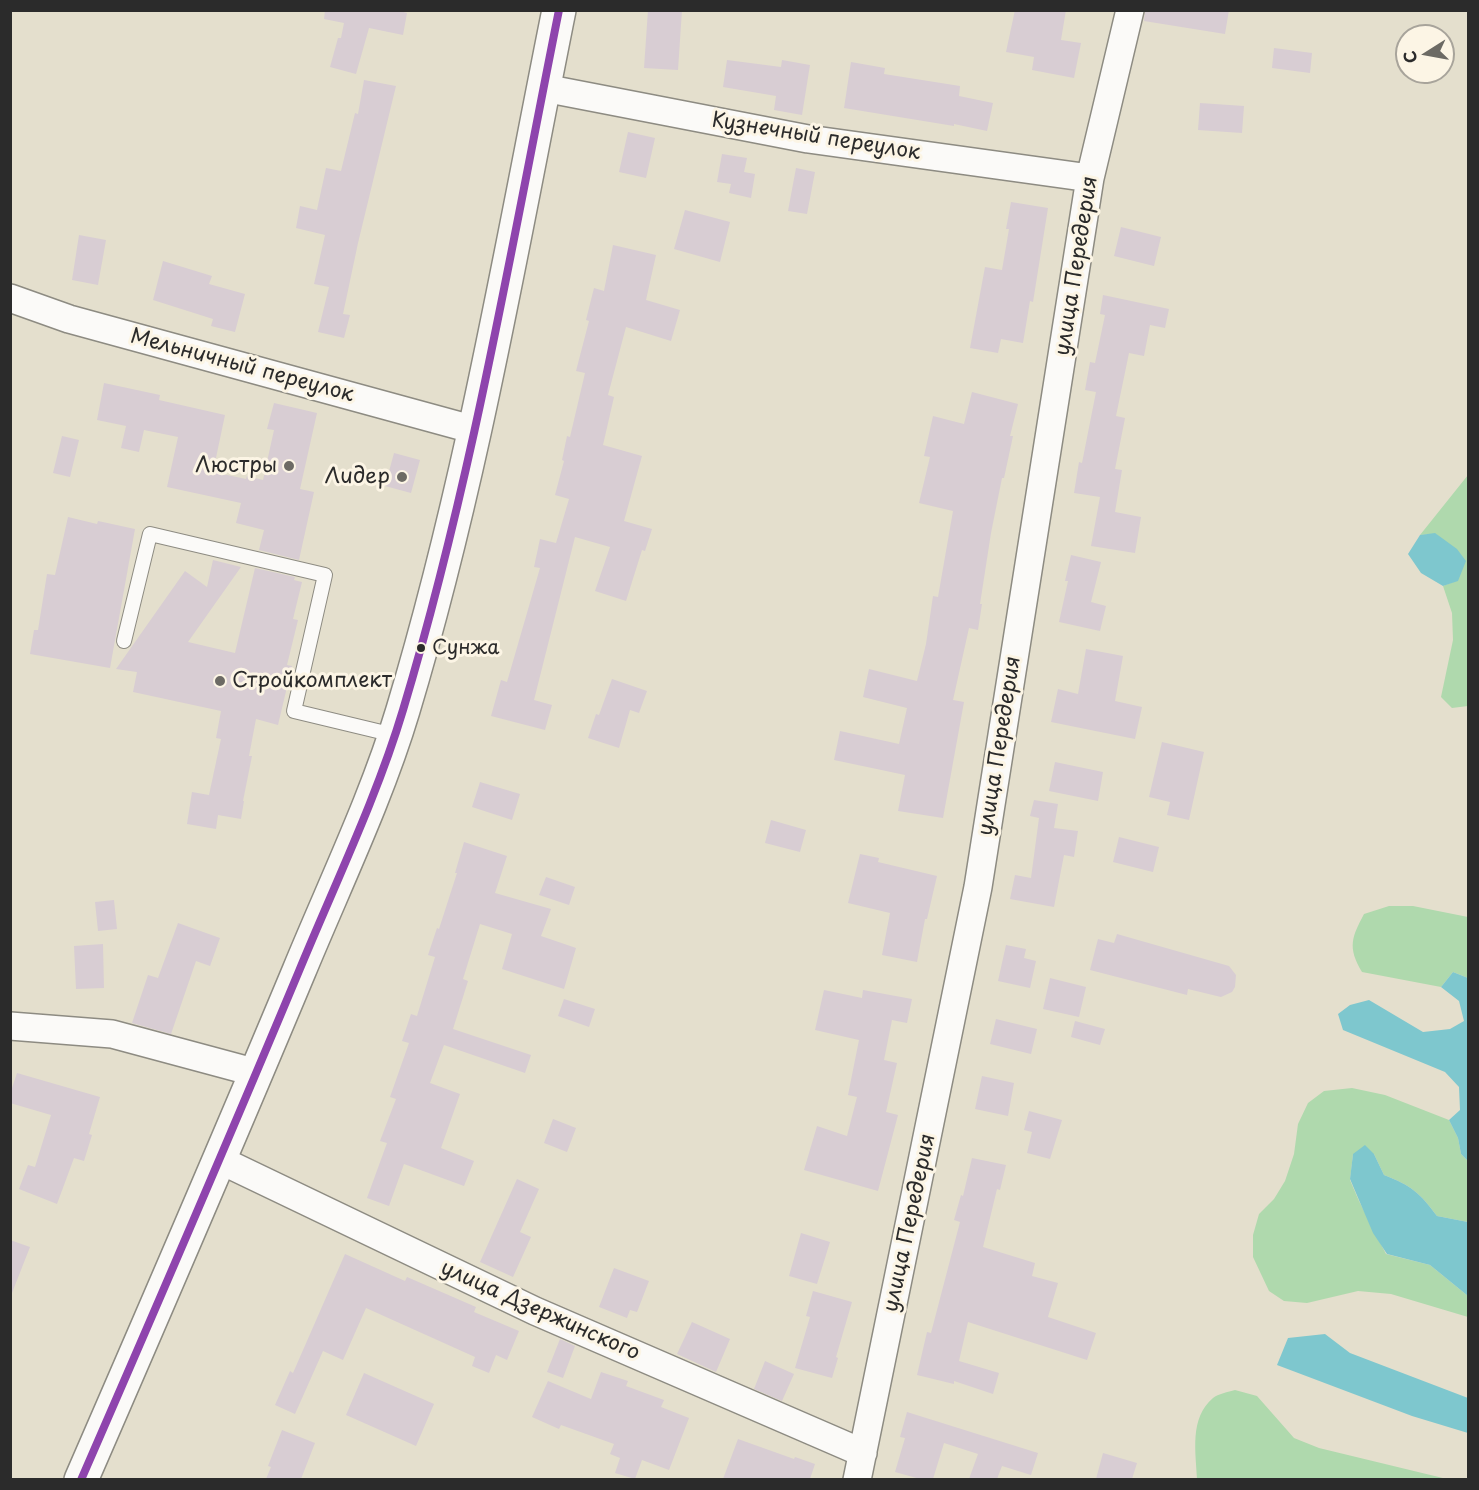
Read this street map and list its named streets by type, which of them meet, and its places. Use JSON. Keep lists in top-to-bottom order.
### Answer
{
  "streets": {
    "street": [
      "Кузнечный переулок",
      "улица Передерия",
      "Мельничный переулок",
      "улица Дзержинского"
    ]
  },
  "crossings": [
    ["Кузнечный переулок", "улица Передерия"],
    ["улица Передерия", "улица Дзержинского"]
  ],
  "places": [
    "Люстры",
    "Лидер",
    "Сунжа",
    "Стройкомплект"
  ],
  "north": "left"
}
